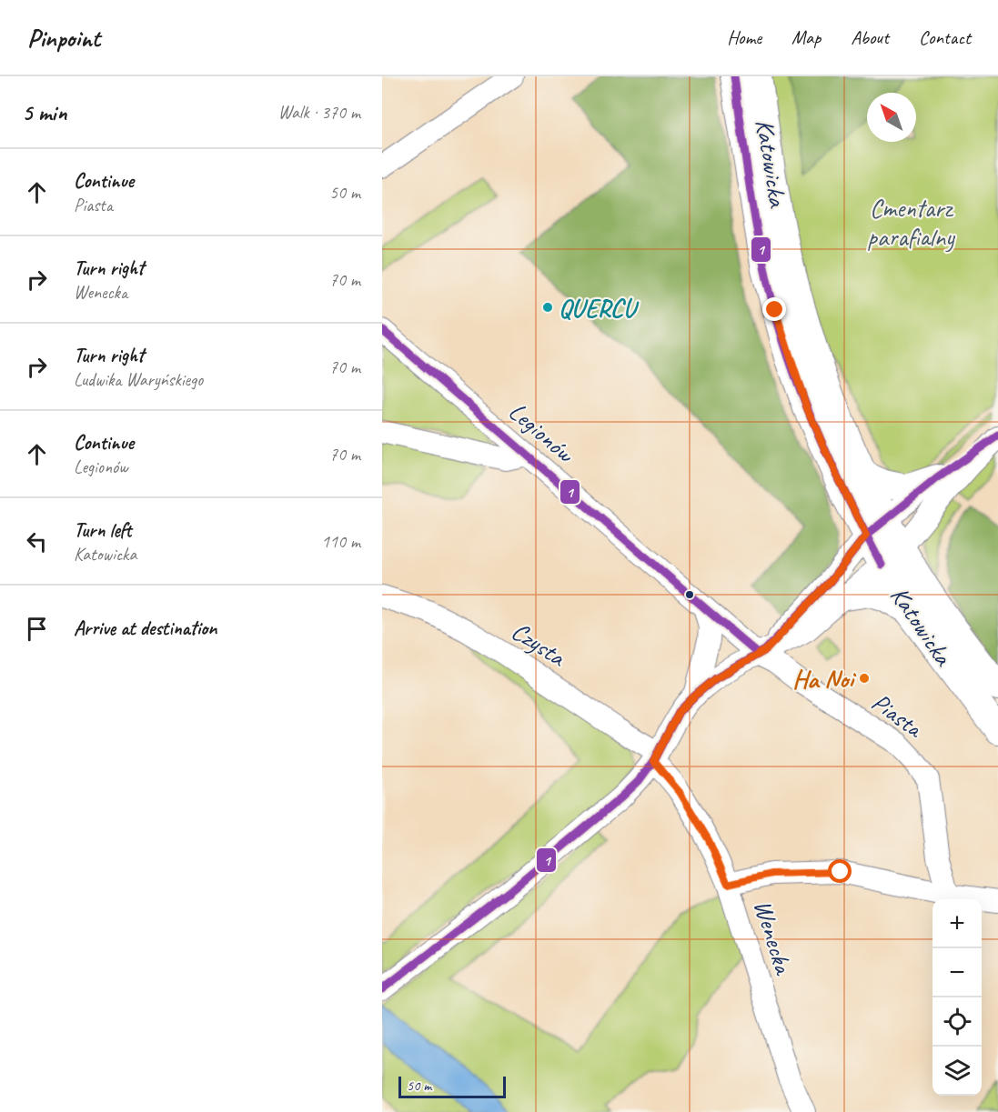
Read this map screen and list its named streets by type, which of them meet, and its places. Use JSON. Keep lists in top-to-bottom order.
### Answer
{
  "streets": {
    "main road": ["Katowicka"],
    "street": [
      "Legionów",
      "Czysta",
      "Piasta",
      "Wenecka"
    ]
  },
  "crossings": [
    ["Legionów", "Piasta"],
    ["Czysta", "Wenecka"]
  ],
  "parks": ["Cmentarz parafialny"],
  "places": ["QUERCU", "Ha Noi"],
  "lines": ["transit line 1"],
  "scale_bar": "50 m",
  "north": "top left",
  "page": {
    "header": "Pinpoint",
    "nav": [
      "Home",
      "Map",
      "About",
      "Contact"
    ],
    "heading": ["5 min", "Walk · 370 m"],
    "list": [
      ["Continue", "Piasta", "50 m"],
      ["Turn right", "Wenecka", "70 m"],
      ["Turn right", "Ludwika Waryńskiego", "70 m"],
      ["Continue", "Legionów", "70 m"],
      ["Turn left", "Katowicka", "110 m"],
      "Arrive at destination"
    ],
    "map_buttons": ["+", "−"],
    "scale": "50 m"
  }
}
